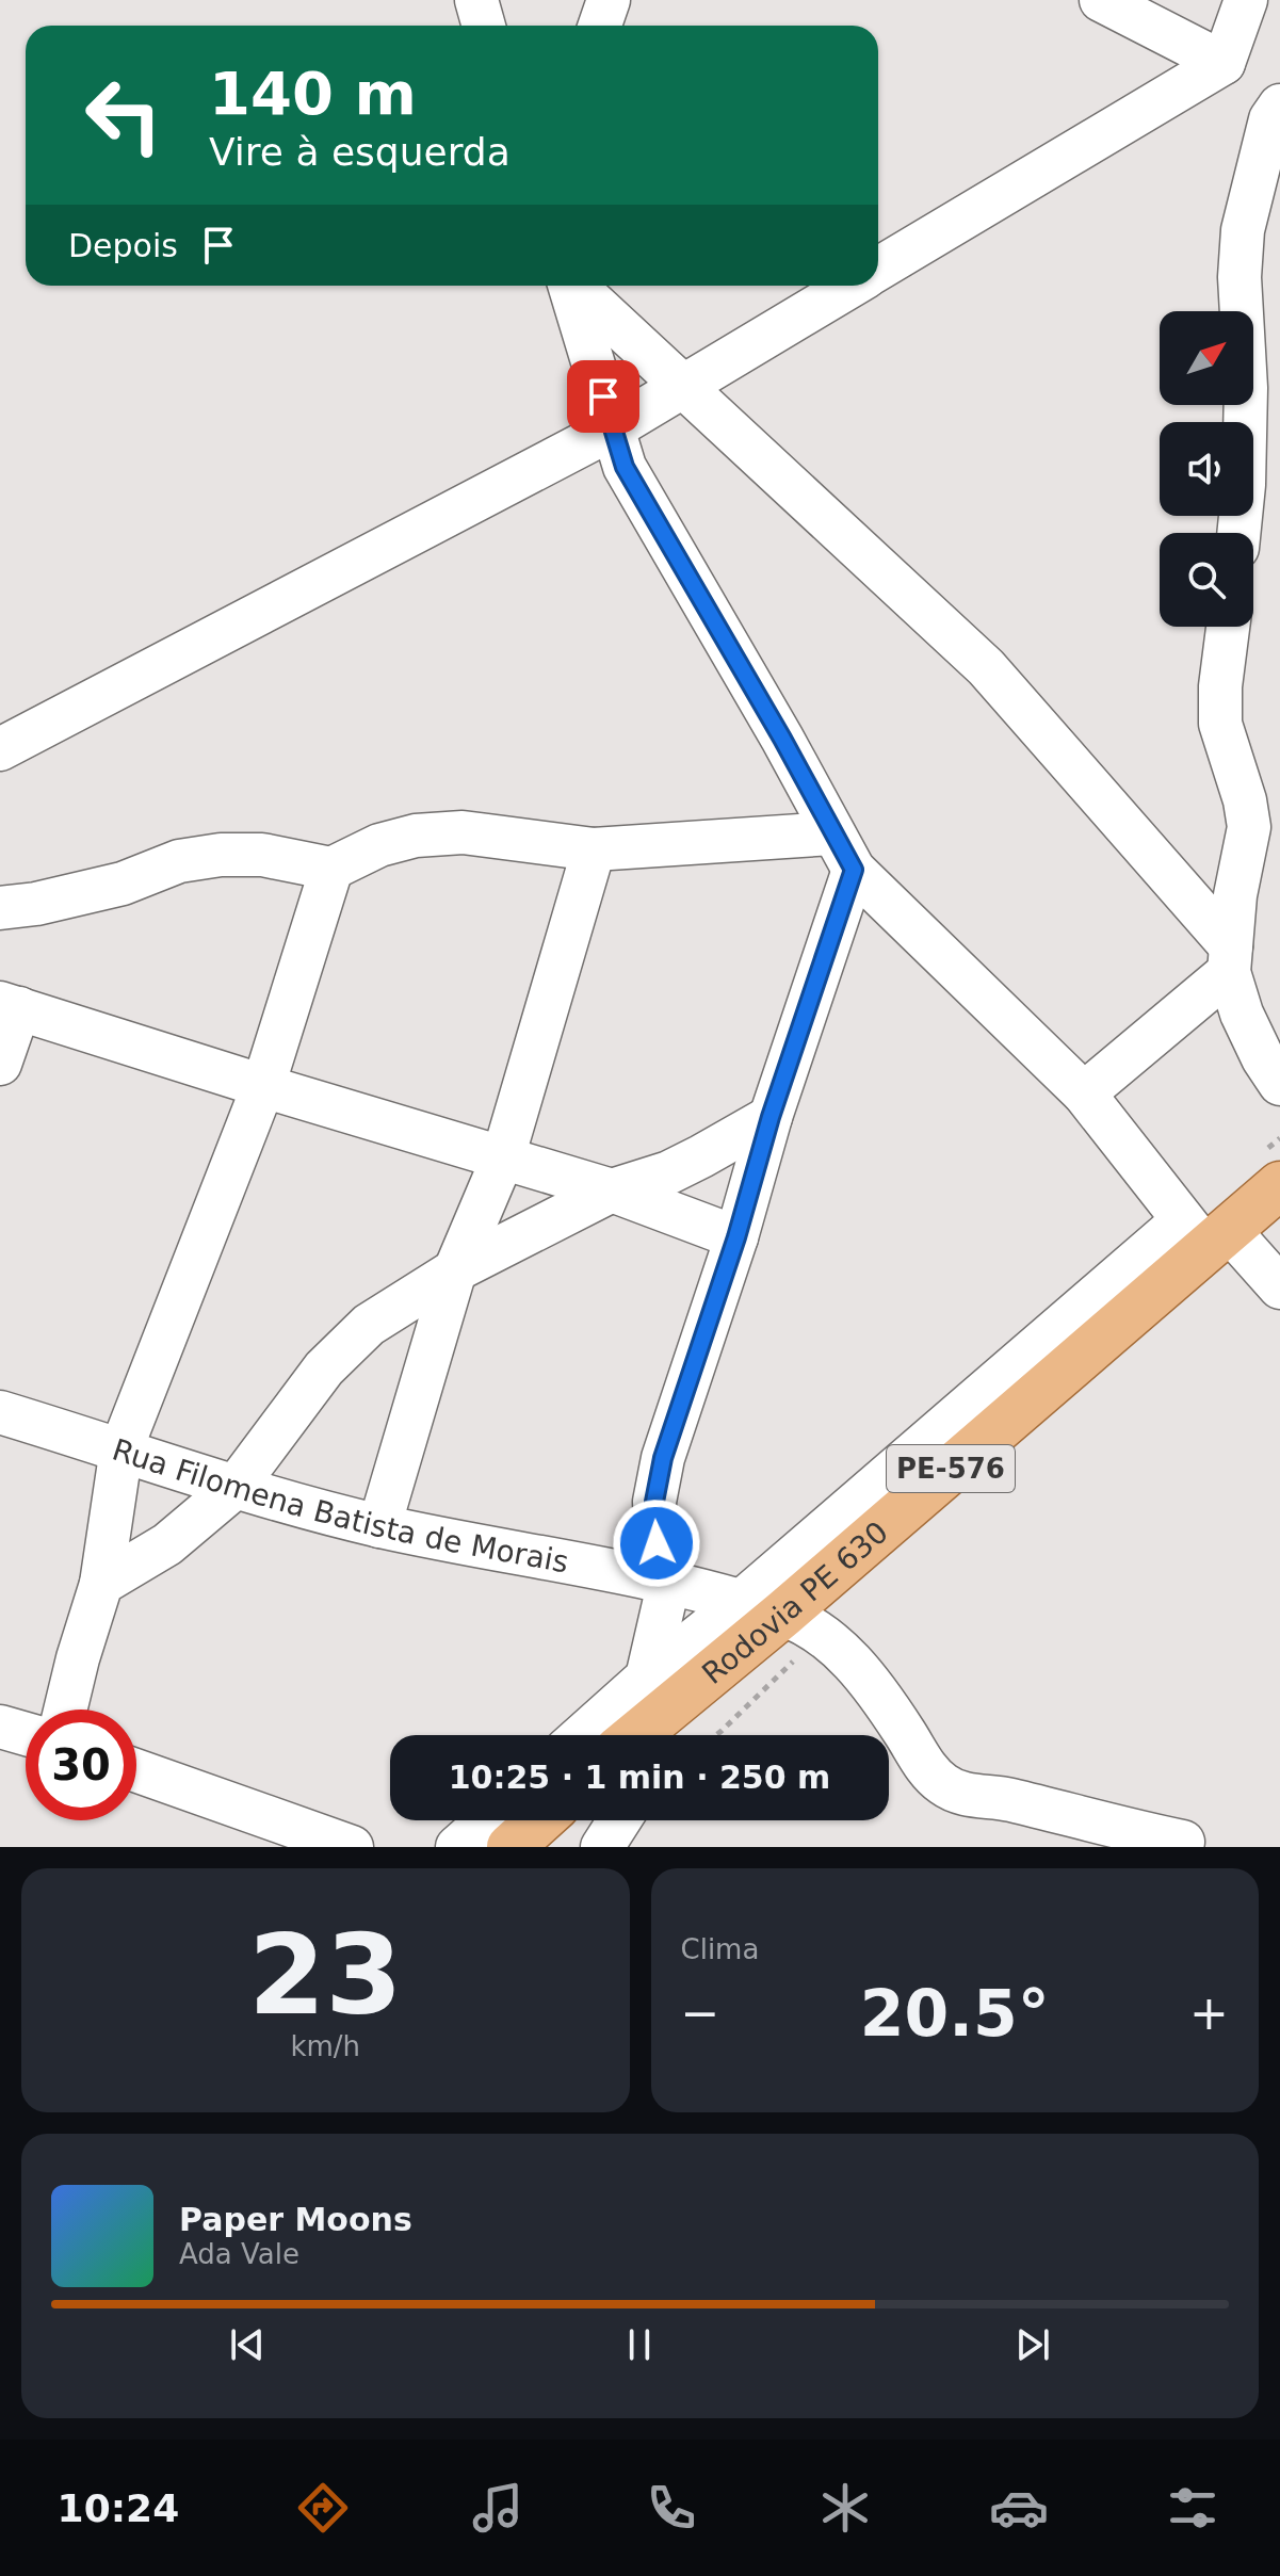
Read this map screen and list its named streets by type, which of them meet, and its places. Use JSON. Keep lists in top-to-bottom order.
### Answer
{
  "streets": {
    "main road": ["PE-576", "Rodovia PE 630"],
    "street": ["Rua Filomena Batista de Morais"]
  },
  "crossings": [
    ["Rua Filomena Batista de Morais", "Rodovia PE 630"]
  ],
  "north": "top right",
  "page": {
    "turn": ["140 m", "Vire à esquerda"],
    "then": "Depois",
    "limit": "30",
    "trip": "10:25 · 1 min · 250 m",
    "tile": [
      ["23", "km/h"],
      "Clima"
    ],
    "heat": ["−", "20.5°", "+"],
    "song": ["Paper Moons", "Ada Vale"],
    "tabs": "10:24"
  }
}
